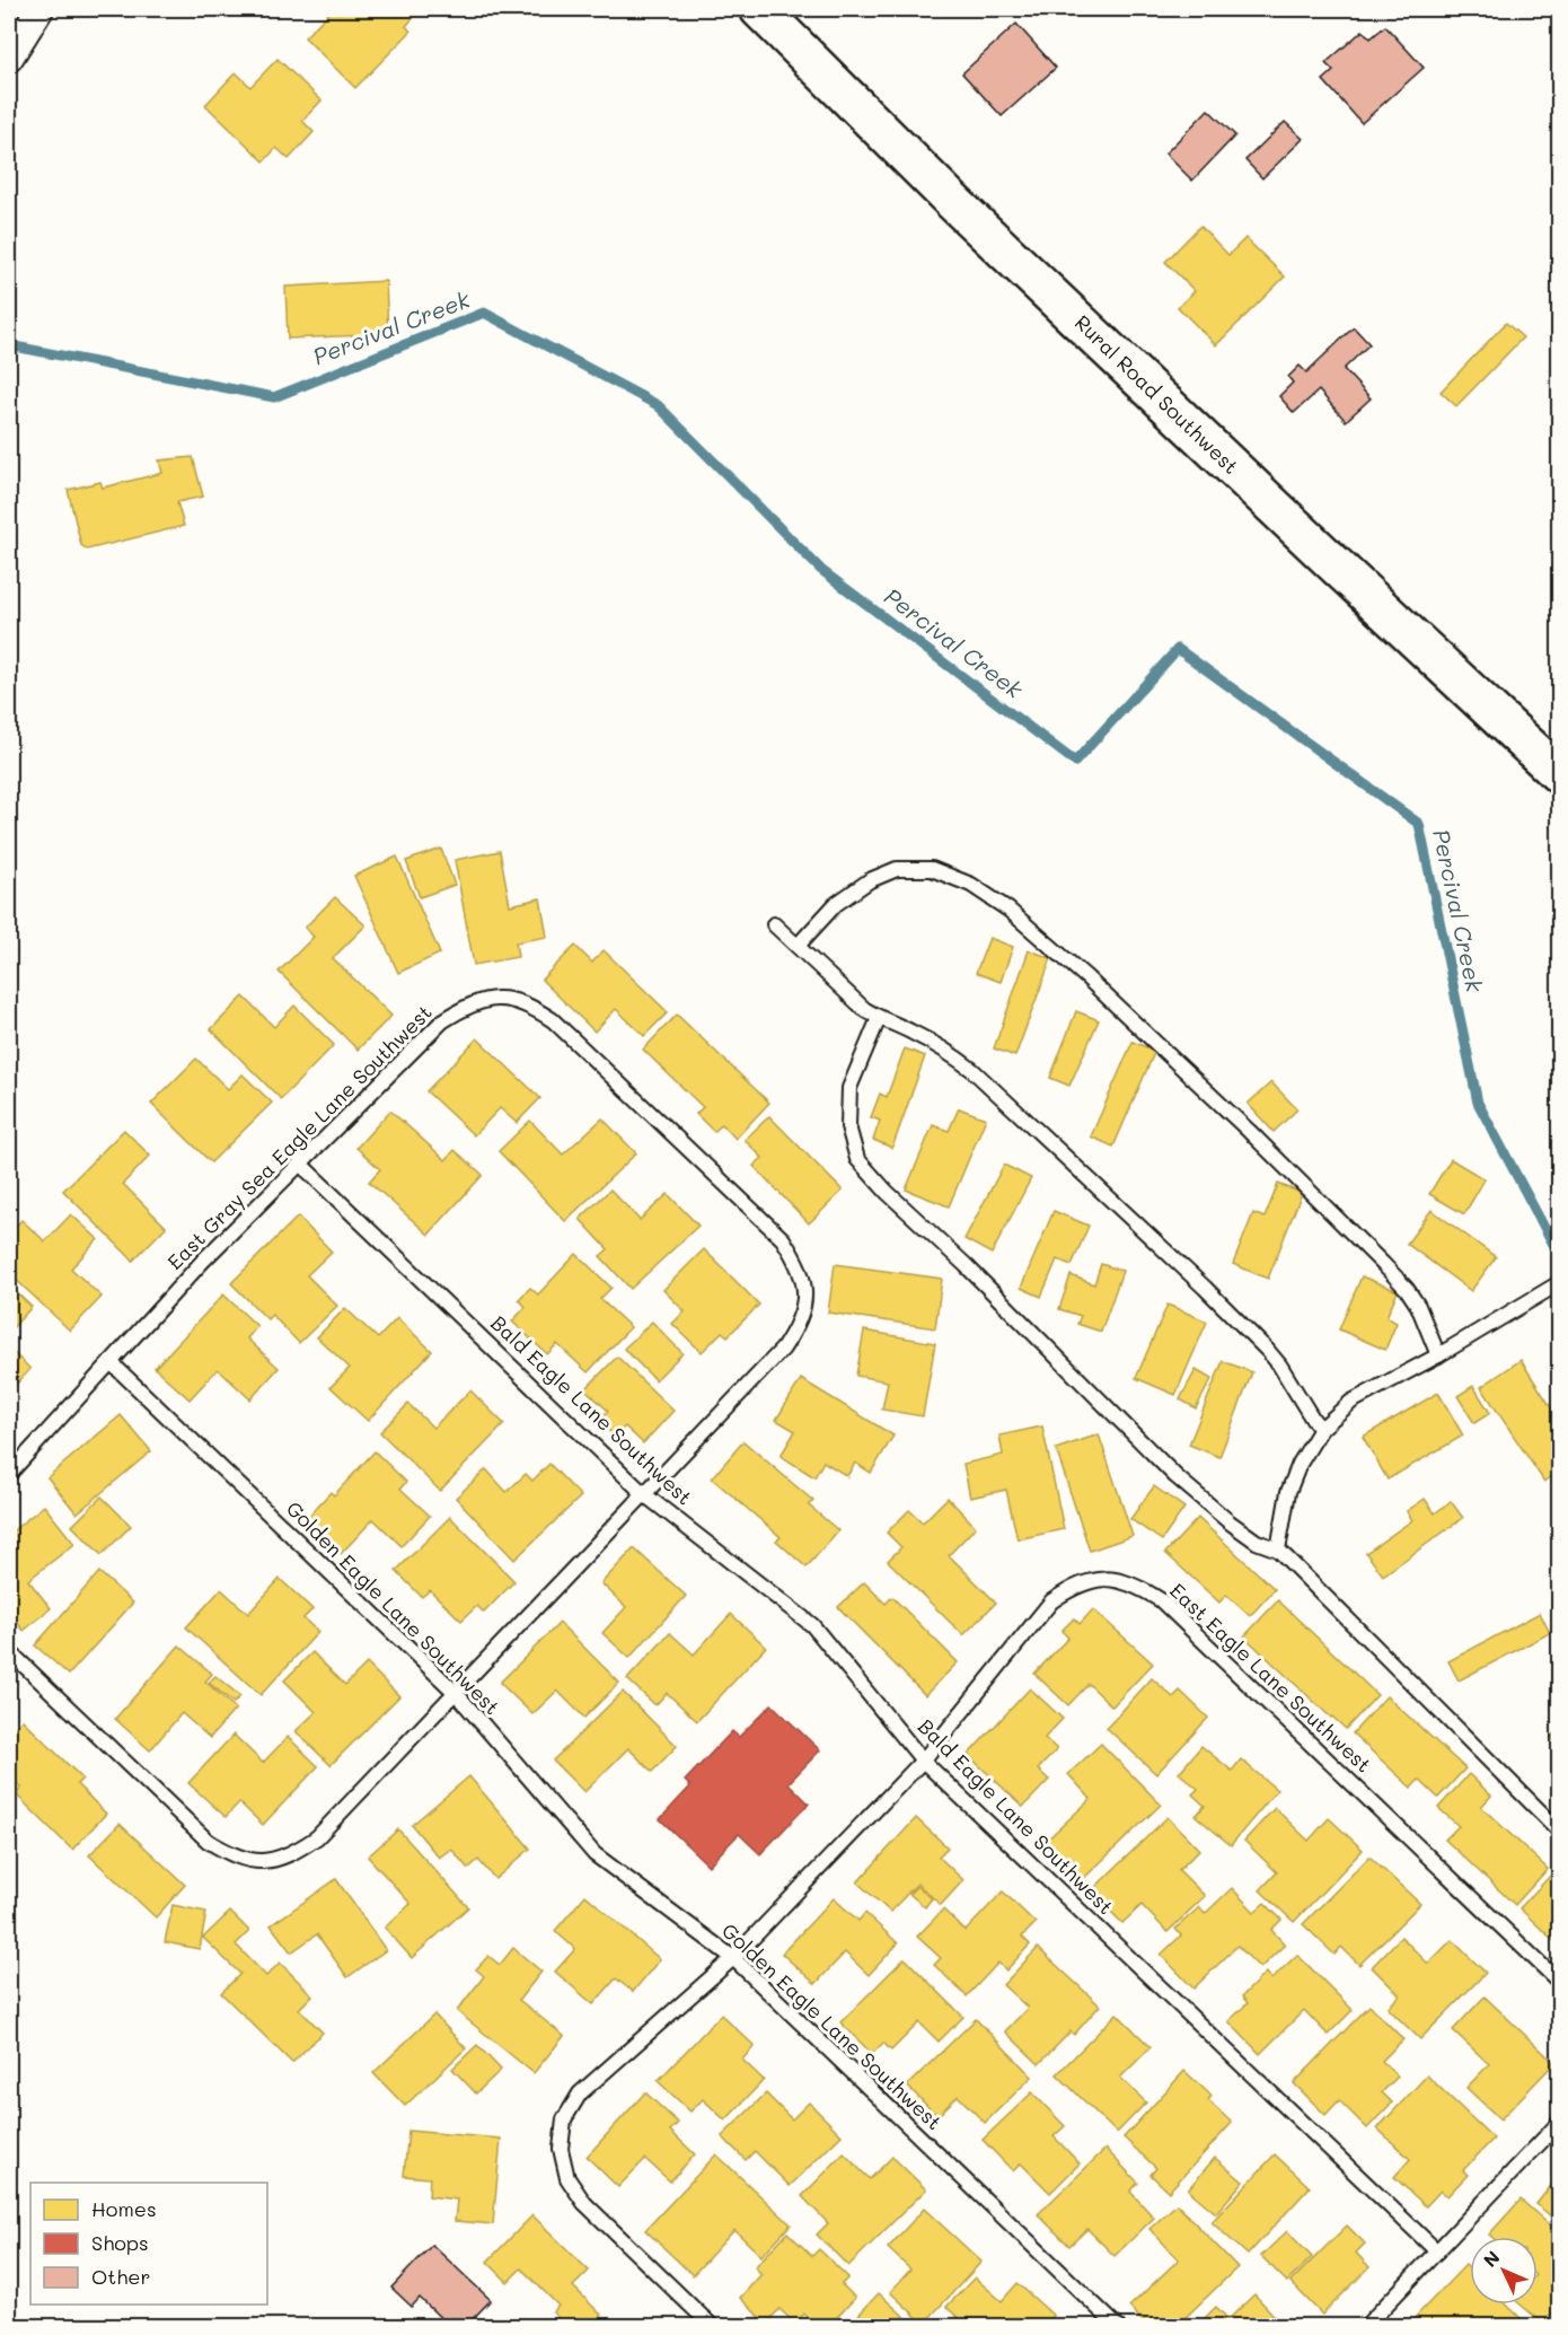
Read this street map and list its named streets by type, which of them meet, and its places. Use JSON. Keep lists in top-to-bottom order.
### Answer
{
  "streets": {
    "street": ["Rural Road Southwest"],
    "lane": [
      "East Gray Sea Eagle Lane Southwest",
      "Bald Eagle Lane Southwest",
      "Golden Eagle Lane Southwest",
      "East Eagle Lane Southwest"
    ]
  },
  "crossings": [
    ["East Gray Sea Eagle Lane Southwest", "Bald Eagle Lane Southwest"],
    ["East Gray Sea Eagle Lane Southwest", "Golden Eagle Lane Southwest"],
    ["Bald Eagle Lane Southwest", "East Eagle Lane Southwest"],
    ["Golden Eagle Lane Southwest", "East Eagle Lane Southwest"]
  ],
  "water": ["Percival Creek"],
  "legend": ["Homes", "Shops", "Other"],
  "north": "top left"
}
